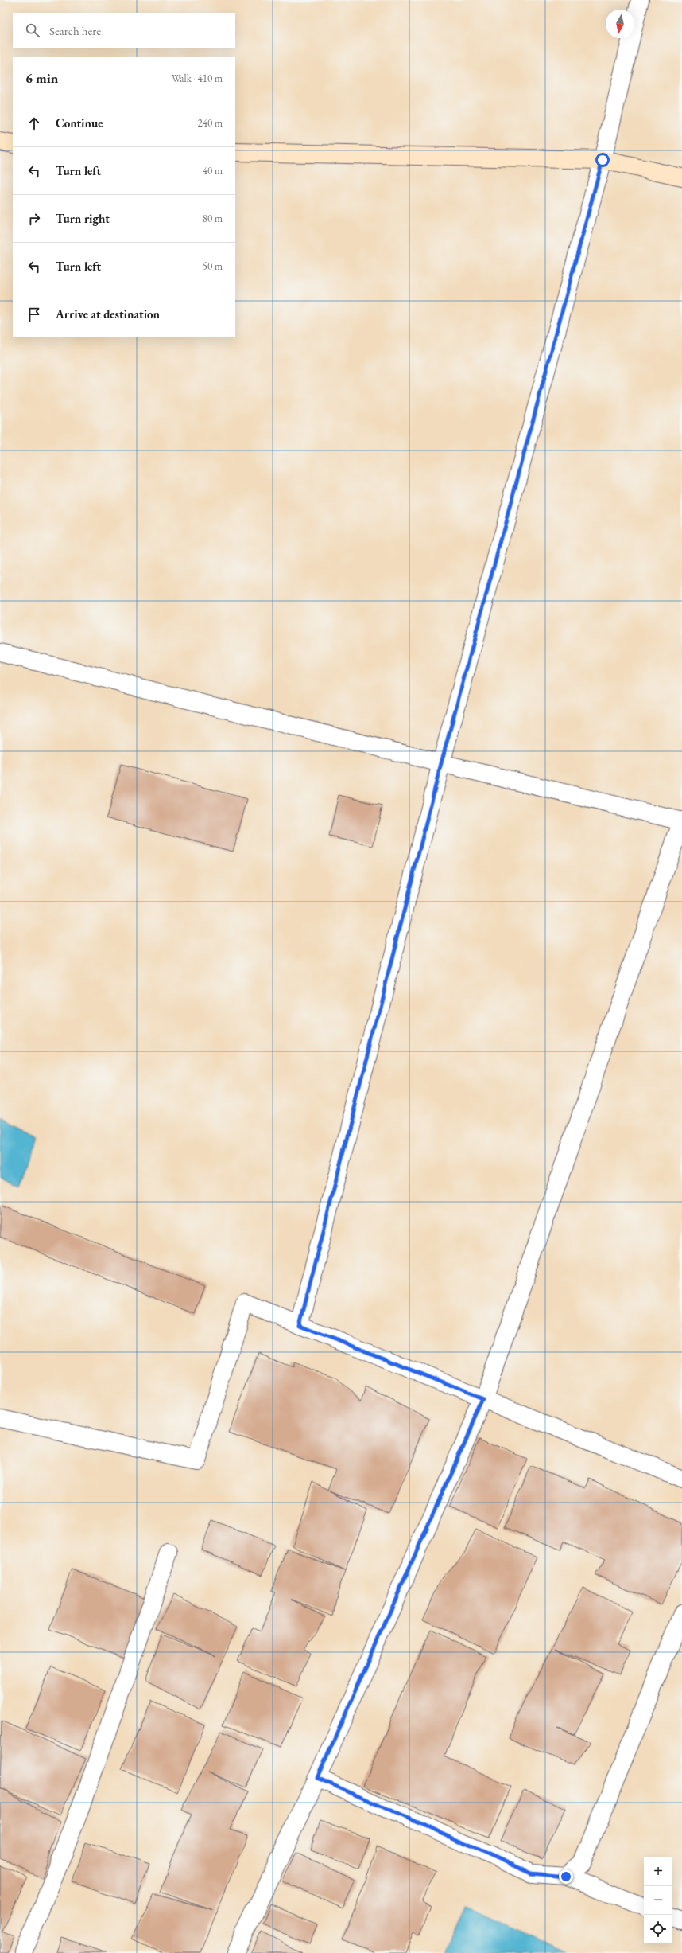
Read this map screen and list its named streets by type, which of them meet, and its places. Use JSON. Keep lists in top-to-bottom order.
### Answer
{
  "north": "bottom",
  "page": {
    "search": "Search here",
    "heading": ["6 min", "Walk · 410 m"],
    "list": [
      ["Continue", "240 m"],
      ["Turn left", "40 m"],
      ["Turn right", "80 m"],
      ["Turn left", "50 m"],
      "Arrive at destination"
    ],
    "map_buttons": ["+", "−"]
  }
}
